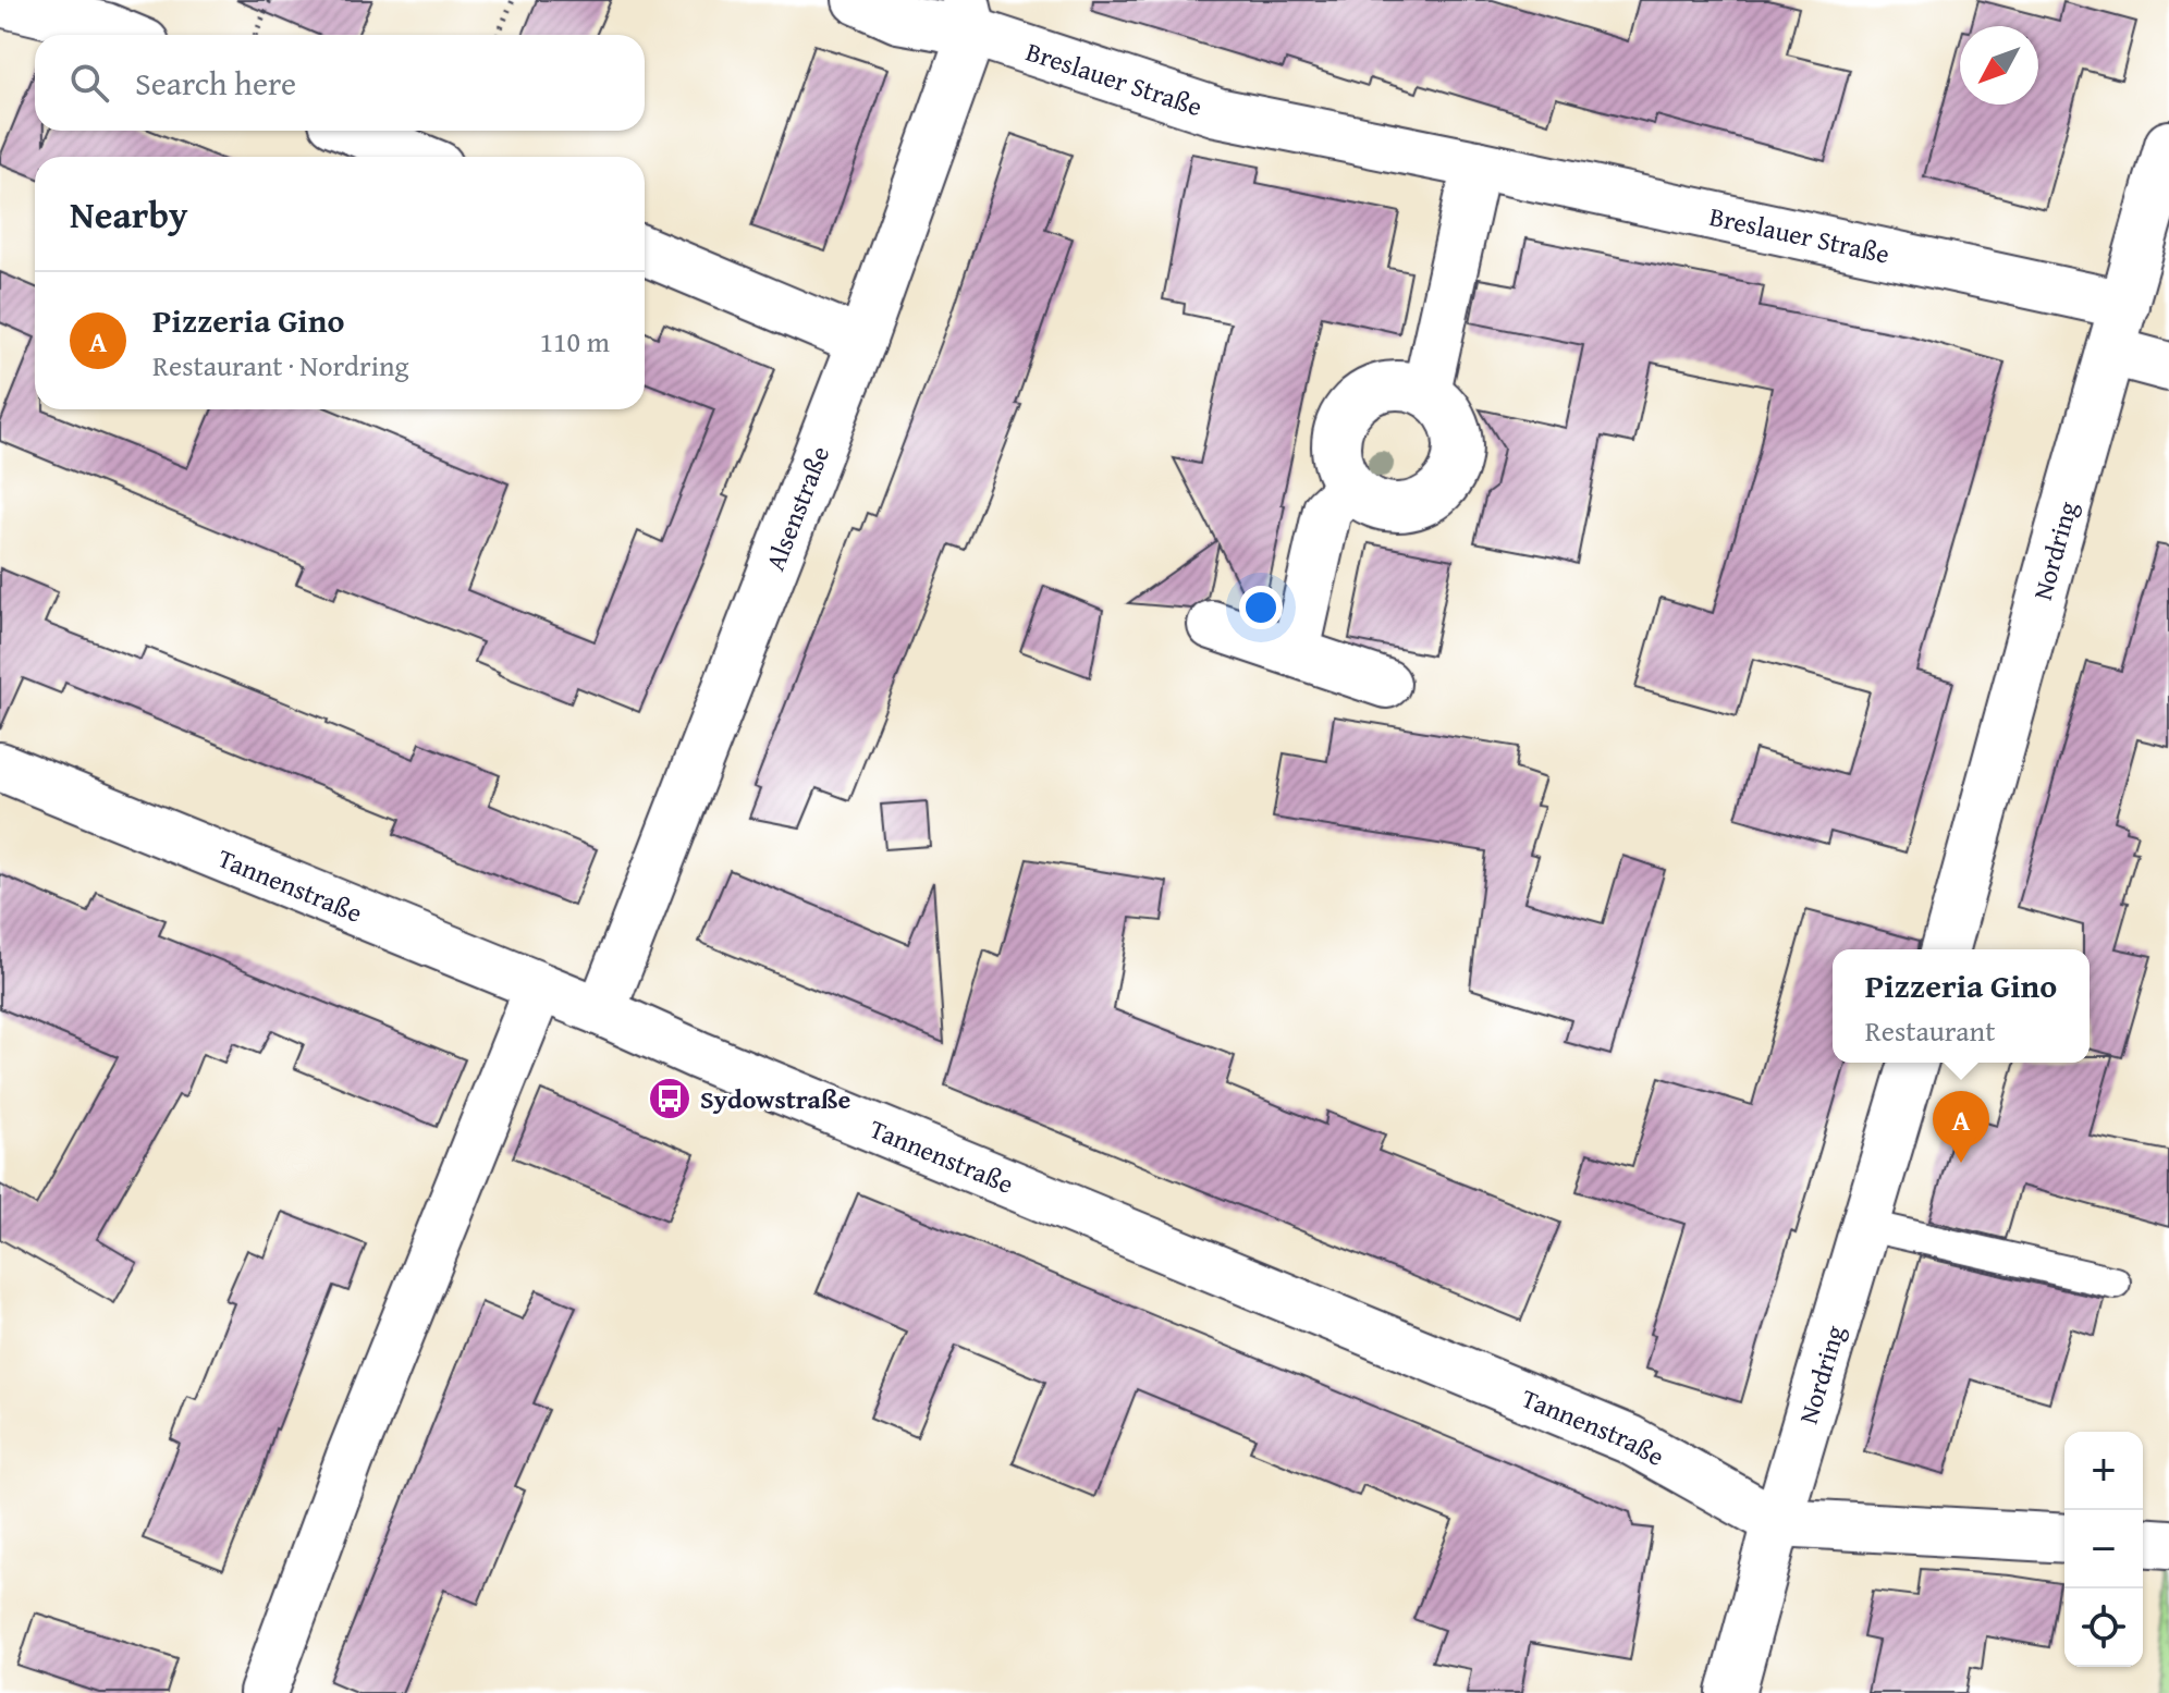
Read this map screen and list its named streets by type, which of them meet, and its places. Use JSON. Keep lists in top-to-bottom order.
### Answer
{
  "streets": {
    "street": [
      "Breslauer Straße",
      "Alsenstraße",
      "Nordring",
      "Tannenstraße"
    ]
  },
  "crossings": [
    ["Breslauer Straße", "Alsenstraße"],
    ["Breslauer Straße", "Nordring"],
    ["Alsenstraße", "Tannenstraße"],
    ["Nordring", "Tannenstraße"]
  ],
  "places": {
    "bus stop": ["Sydowstraße"]
  },
  "north": "bottom left",
  "page": {
    "search": "Search here",
    "heading": "Nearby",
    "list": [
      {
        "mark": "A",
        "name": "Pizzeria Gino",
        "note": "Restaurant · Nordring",
        "value": "110 m"
      }
    ],
    "popup": ["Pizzeria Gino", "Restaurant"],
    "pins": "A",
    "map_buttons": ["+", "−"]
  }
}
